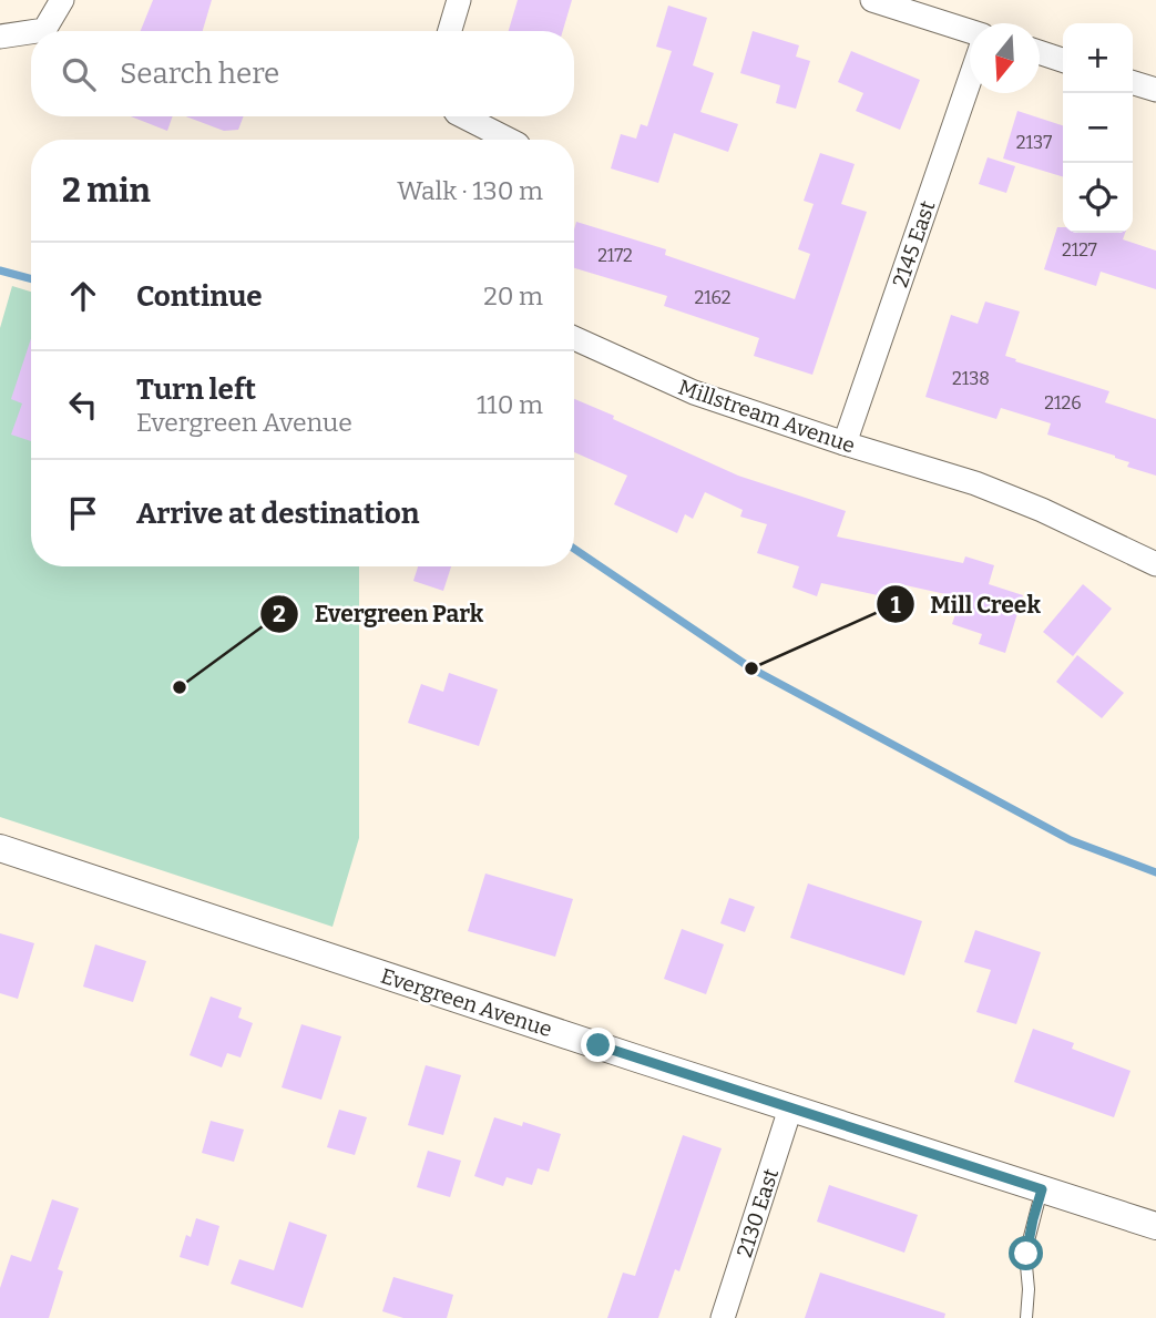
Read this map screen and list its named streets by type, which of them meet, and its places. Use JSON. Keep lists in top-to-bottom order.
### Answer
{
  "streets": {
    "street": [
      "2145 East",
      "Millstream Avenue",
      "Evergreen Avenue",
      "2130 East"
    ]
  },
  "crossings": [
    ["2145 East", "Millstream Avenue"],
    ["Evergreen Avenue", "2130 East"]
  ],
  "places": ["Mill Creek", "Evergreen Park"],
  "house_numbers": [
    "2137",
    "2127",
    "2172",
    "2162",
    "2138",
    "2126"
  ],
  "north": "bottom",
  "page": {
    "map_buttons": ["+", "−"],
    "search": "Search here",
    "heading": ["2 min", "Walk · 130 m"],
    "list": [
      ["Continue", "20 m"],
      ["Turn left", "Evergreen Avenue", "110 m"],
      "Arrive at destination"
    ]
  }
}
